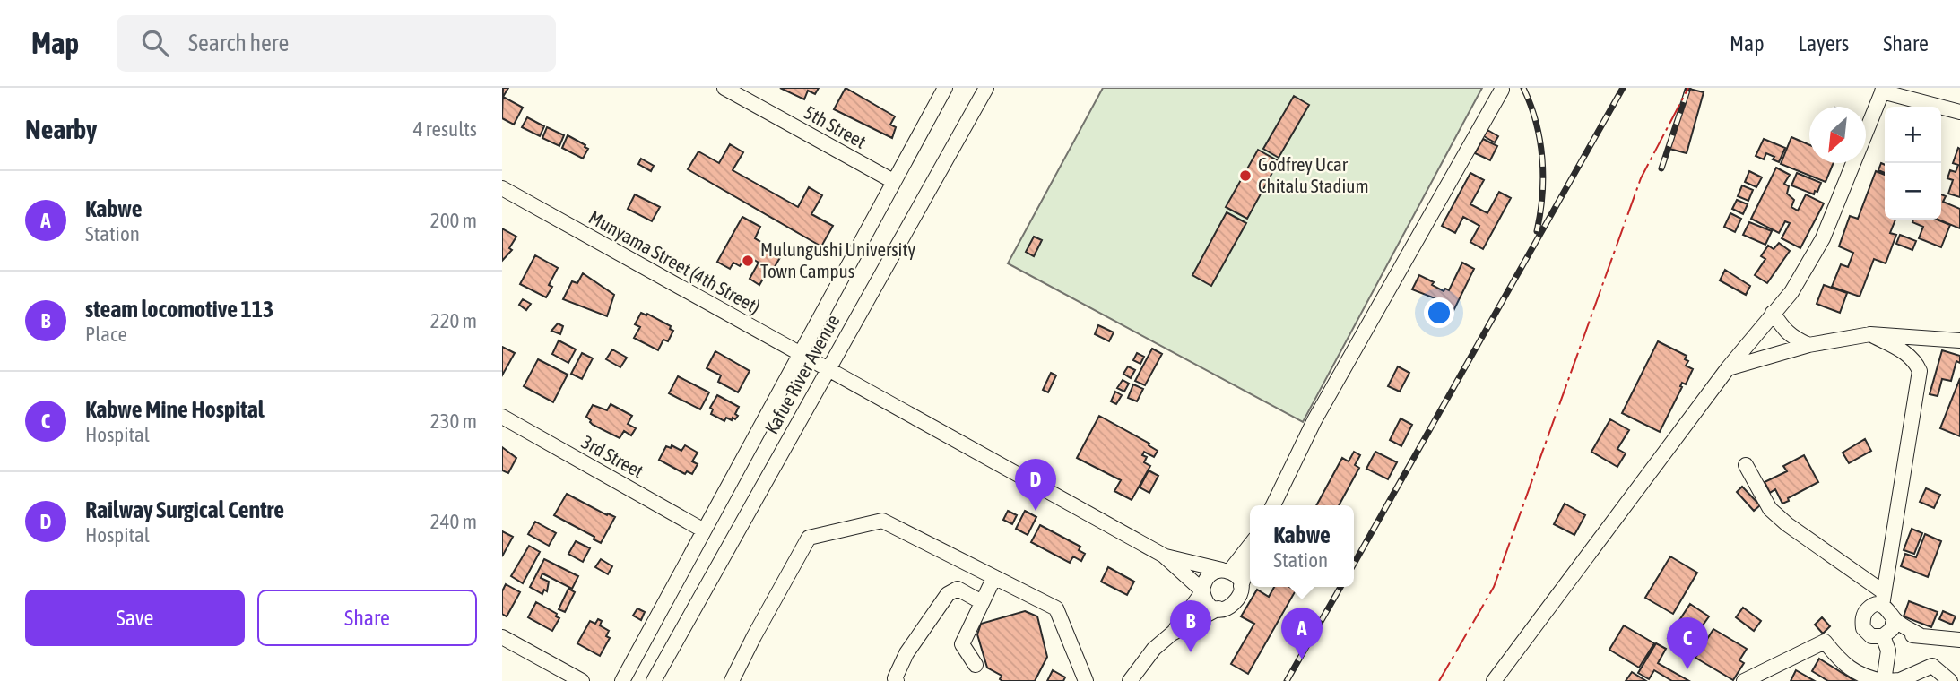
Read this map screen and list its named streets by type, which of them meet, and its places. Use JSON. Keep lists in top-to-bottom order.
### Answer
{
  "streets": {
    "street": [
      "5th Street",
      "Munyama Street (4th Street)",
      "Kafue River Avenue",
      "3rd Street"
    ]
  },
  "crossings": [
    ["5th Street", "Kafue River Avenue"],
    ["Munyama Street (4th Street)", "Kafue River Avenue"],
    ["Kafue River Avenue", "3rd Street"]
  ],
  "places": ["Godfrey Ucar Chitalu Stadium", "Mulungushi University Town Campus"],
  "north": "bottom left",
  "page": {
    "header": "Map",
    "search": "Search here",
    "nav": ["Map", "Layers", "Share"],
    "heading": ["Nearby", "4 results"],
    "map_buttons": ["+", "−"],
    "list": [
      {
        "mark": "A",
        "name": "Kabwe",
        "note": "Station",
        "value": "200 m"
      },
      {
        "mark": "B",
        "name": "steam locomotive 113",
        "note": "Place",
        "value": "220 m"
      },
      {
        "mark": "C",
        "name": "Kabwe Mine Hospital",
        "note": "Hospital",
        "value": "230 m"
      },
      {
        "mark": "D",
        "name": "Railway Surgical Centre",
        "note": "Hospital",
        "value": "240 m"
      }
    ],
    "pins": [
      "D",
      "B",
      "A",
      "C"
    ],
    "popup": ["Kabwe", "Station"],
    "buttons": ["Save", "Share"]
  }
}
